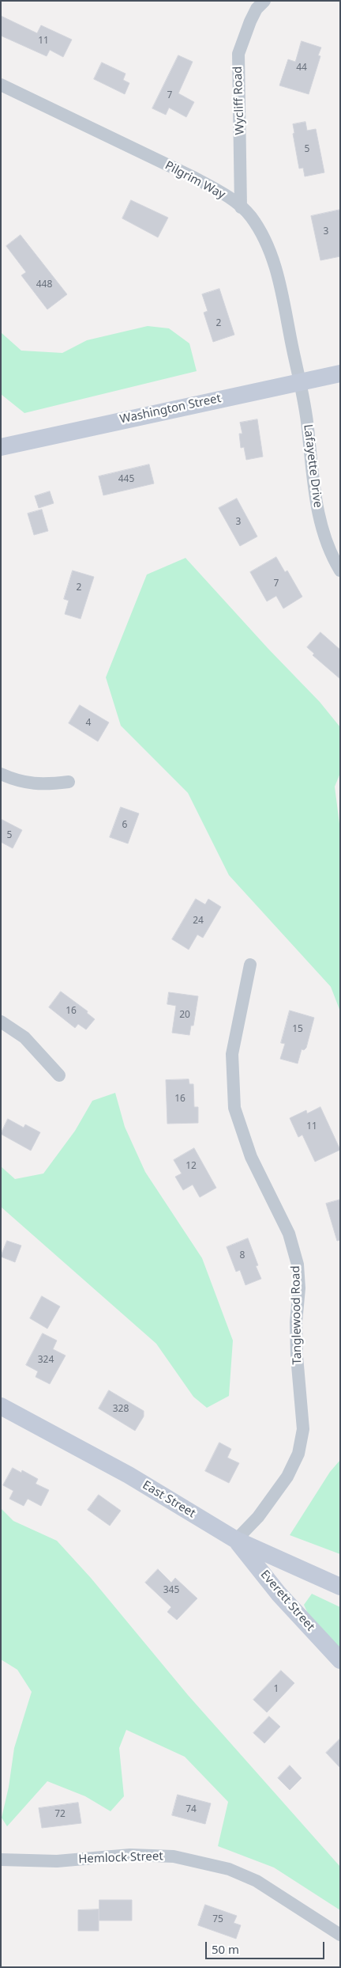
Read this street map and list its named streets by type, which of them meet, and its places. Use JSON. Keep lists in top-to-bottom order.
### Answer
{
  "streets": {
    "street": [
      "Wycliff Road",
      "Pilgrim Way",
      "Washington Street",
      "Lafayette Drive",
      "Tanglewood Road",
      "East Street",
      "Everett Street",
      "Hemlock Street"
    ]
  },
  "crossings": [
    ["Wycliff Road", "Pilgrim Way"],
    ["Pilgrim Way", "Washington Street"],
    ["Pilgrim Way", "Lafayette Drive"],
    ["Washington Street", "Lafayette Drive"],
    ["Tanglewood Road", "East Street"],
    ["Tanglewood Road", "Everett Street"],
    ["East Street", "Everett Street"]
  ],
  "house_numbers": [
    "11",
    "44",
    "7",
    "5",
    "3",
    "448",
    "2",
    "445",
    "3",
    "7",
    "2",
    "4",
    "6",
    "5",
    "24",
    "16",
    "20",
    "15",
    "16",
    "11",
    "12",
    "8",
    "324",
    "328",
    "345",
    "1",
    "74",
    "72",
    "75"
  ],
  "scale_bar": "50 m"
}
